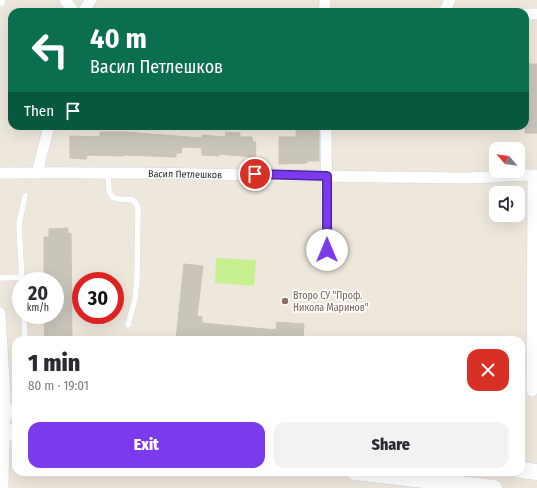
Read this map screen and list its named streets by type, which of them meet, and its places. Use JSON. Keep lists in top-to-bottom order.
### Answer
{
  "streets": {
    "street": ["Васил Петлешков"]
  },
  "places": ["Второ СУ \"Проф. Никола Маринов\""],
  "north": "top left",
  "page": {
    "turn": ["40 m", "Васил Петлешков"],
    "then": "Then",
    "speed": "20 km/h",
    "limit": "30",
    "heading": ["1 min", "80 m · 19:01"],
    "buttons": ["Exit", "Share"]
  }
}
